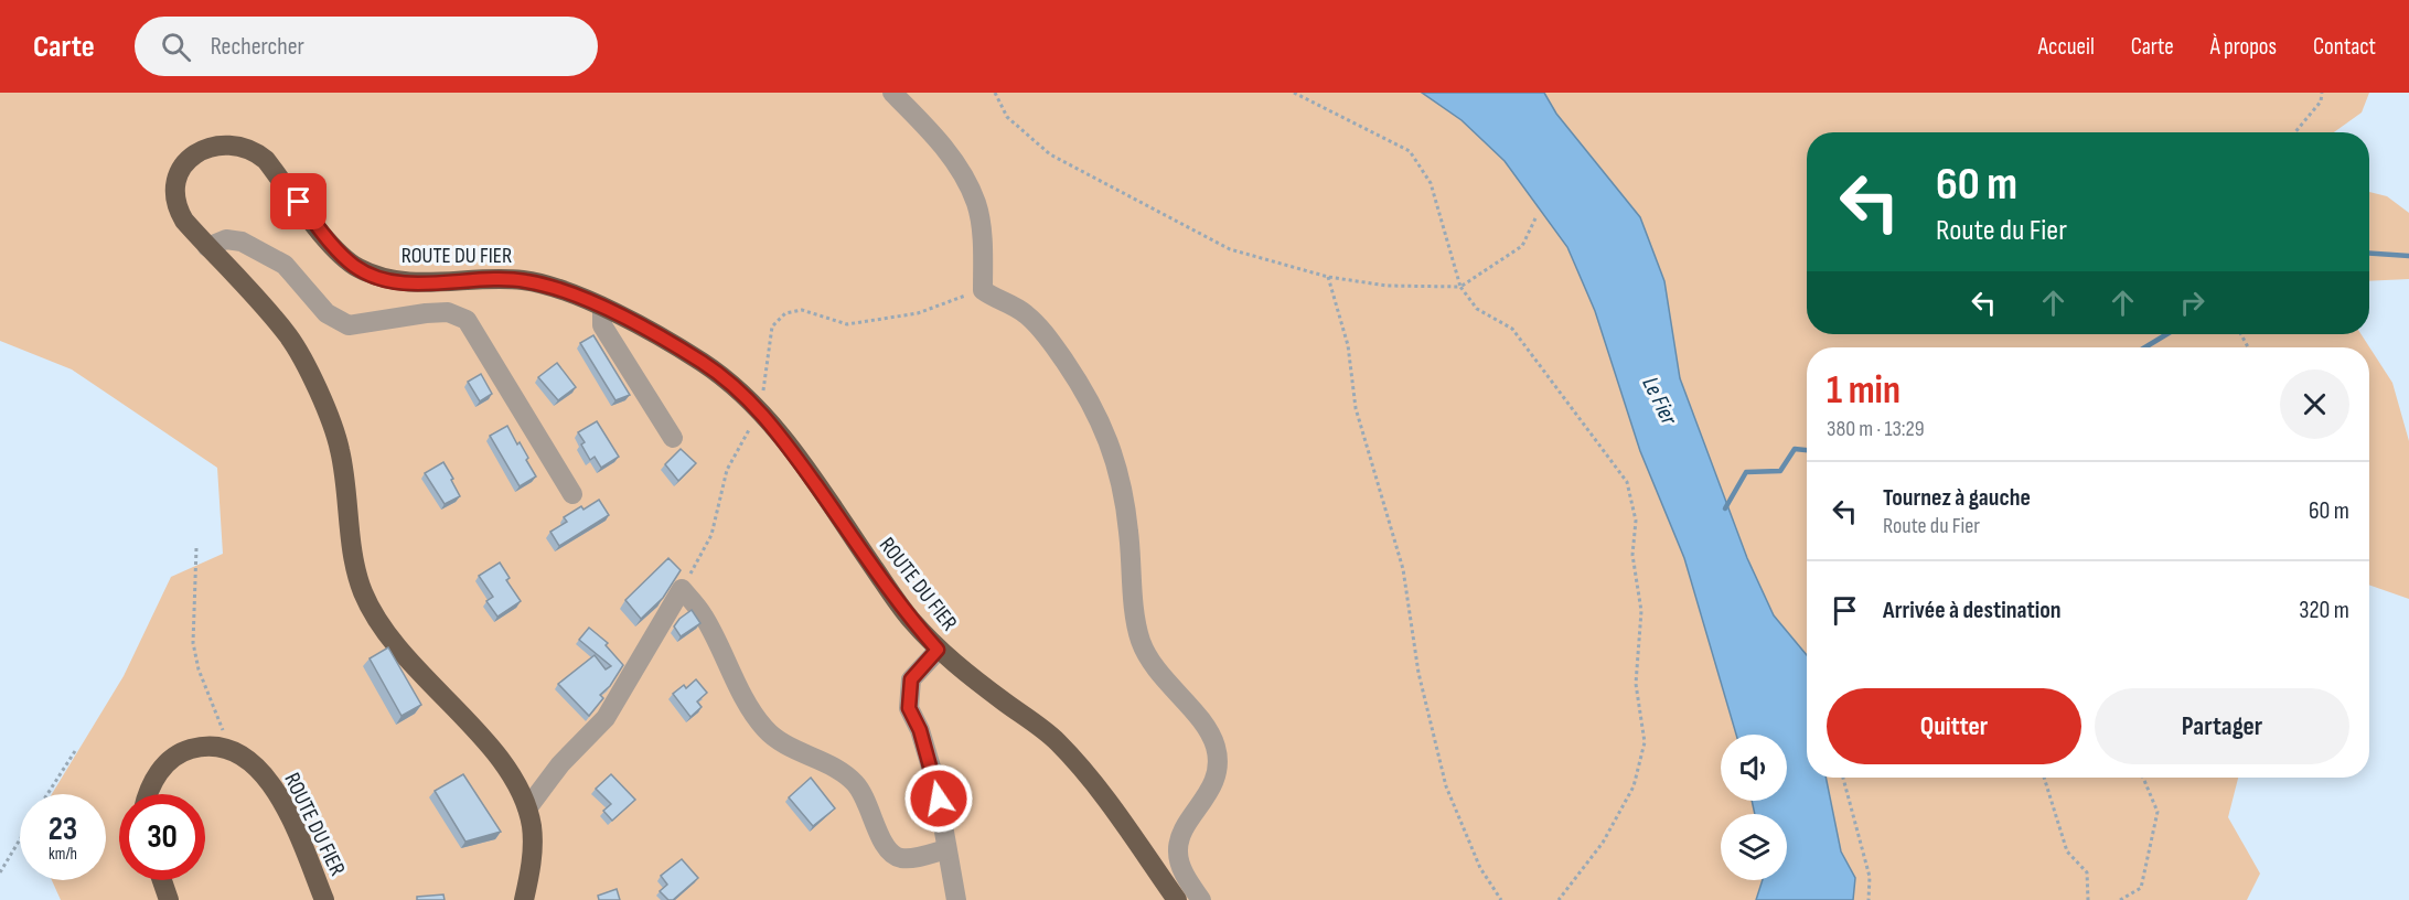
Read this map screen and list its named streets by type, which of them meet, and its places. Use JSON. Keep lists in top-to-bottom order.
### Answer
{
  "streets": {
    "main road": ["ROUTE DU FIER"]
  },
  "water": ["Le Fier"],
  "page": {
    "header": "Carte",
    "search": "Rechercher",
    "nav": [
      "Accueil",
      "Carte",
      "À propos",
      "Contact"
    ],
    "turn": ["60 m", "Route du Fier"],
    "heading": ["1 min", "380 m · 13:29"],
    "list": [
      {
        "name": "Tournez à gauche",
        "note": "Route du Fier",
        "value": "60 m"
      },
      {
        "name": "Arrivée à destination",
        "value": "320 m"
      }
    ],
    "buttons": ["Quitter", "Partager"],
    "speed": "23 km/h",
    "limit": "30"
  }
}
